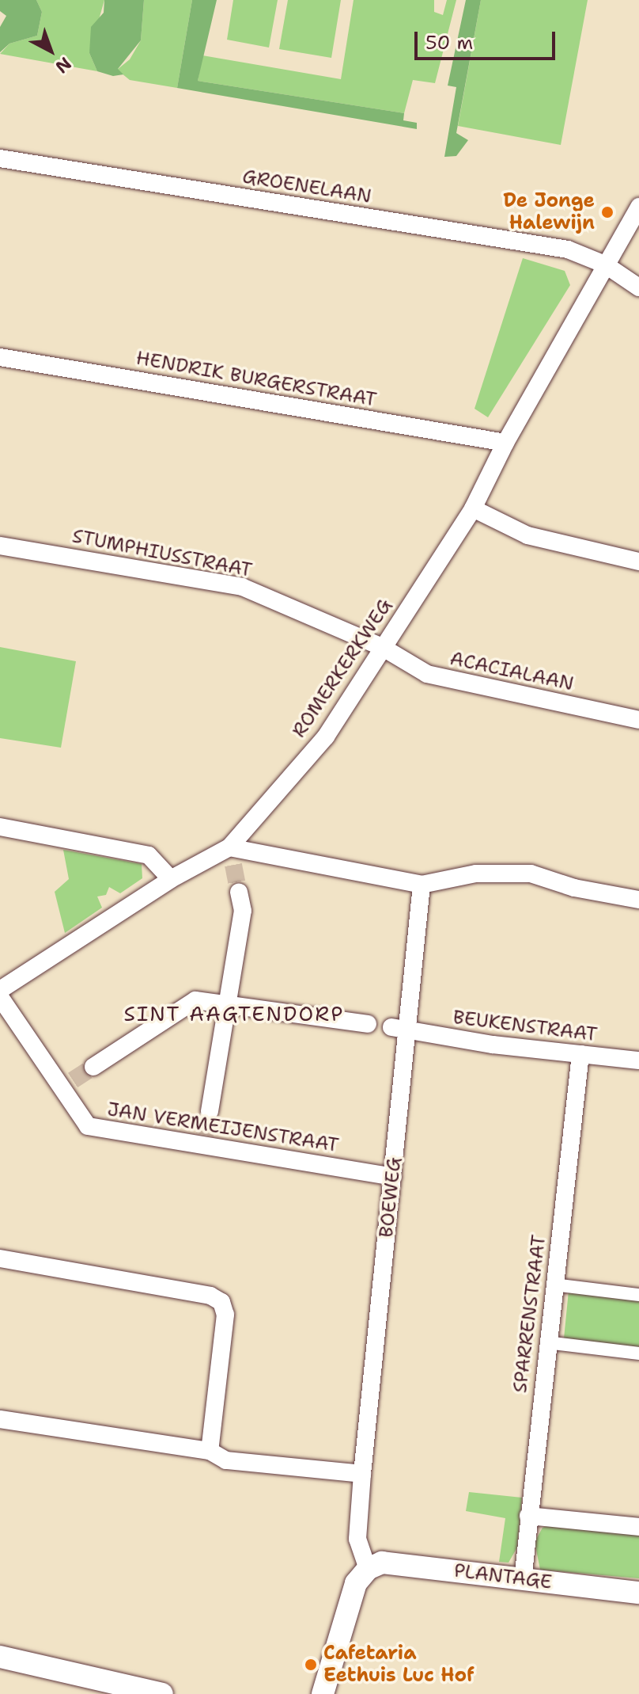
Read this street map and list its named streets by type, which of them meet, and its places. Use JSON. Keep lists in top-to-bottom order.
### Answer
{
  "streets": {
    "street": [
      "GROENELAAN",
      "HENDRIK BURGERSTRAAT",
      "STUMPHIUSSTRAAT",
      "ROMERKERKWEG",
      "ACACIALAAN",
      "BEUKENSTRAAT",
      "JAN VERMEIJENSTRAAT",
      "BOEWEG",
      "SPARRENSTRAAT",
      "PLANTAGE"
    ]
  },
  "crossings": [
    ["GROENELAAN", "ROMERKERKWEG"],
    ["HENDRIK BURGERSTRAAT", "ROMERKERKWEG"],
    ["STUMPHIUSSTRAAT", "ROMERKERKWEG"],
    ["STUMPHIUSSTRAAT", "ACACIALAAN"],
    ["ROMERKERKWEG", "ACACIALAAN"],
    ["BEUKENSTRAAT", "BOEWEG"],
    ["BEUKENSTRAAT", "SPARRENSTRAAT"],
    ["JAN VERMEIJENSTRAAT", "BOEWEG"],
    ["BOEWEG", "PLANTAGE"],
    ["SPARRENSTRAAT", "PLANTAGE"]
  ],
  "districts": ["SINT AAGTENDORP"],
  "places": ["De Jonge Halewijn", "Cafetaria Eethuis Luc Hof"],
  "scale_bar": "50 m",
  "north": "bottom right"
}
